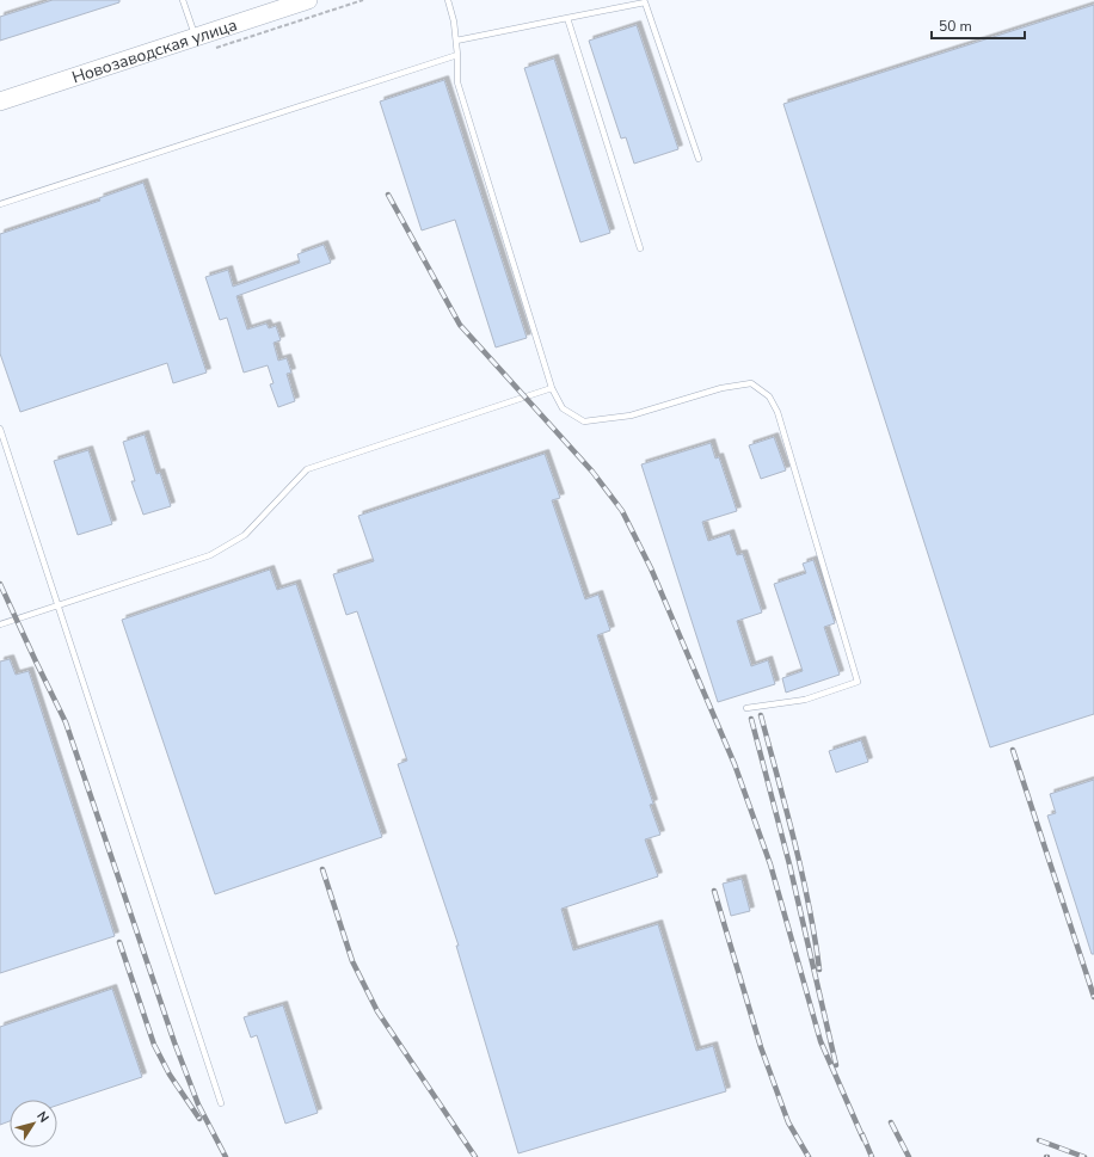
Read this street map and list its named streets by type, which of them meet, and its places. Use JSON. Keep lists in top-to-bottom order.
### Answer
{
  "streets": {
    "main road": ["Новозаводская улица"]
  },
  "scale_bar": "50 m",
  "north": "top right"
}
